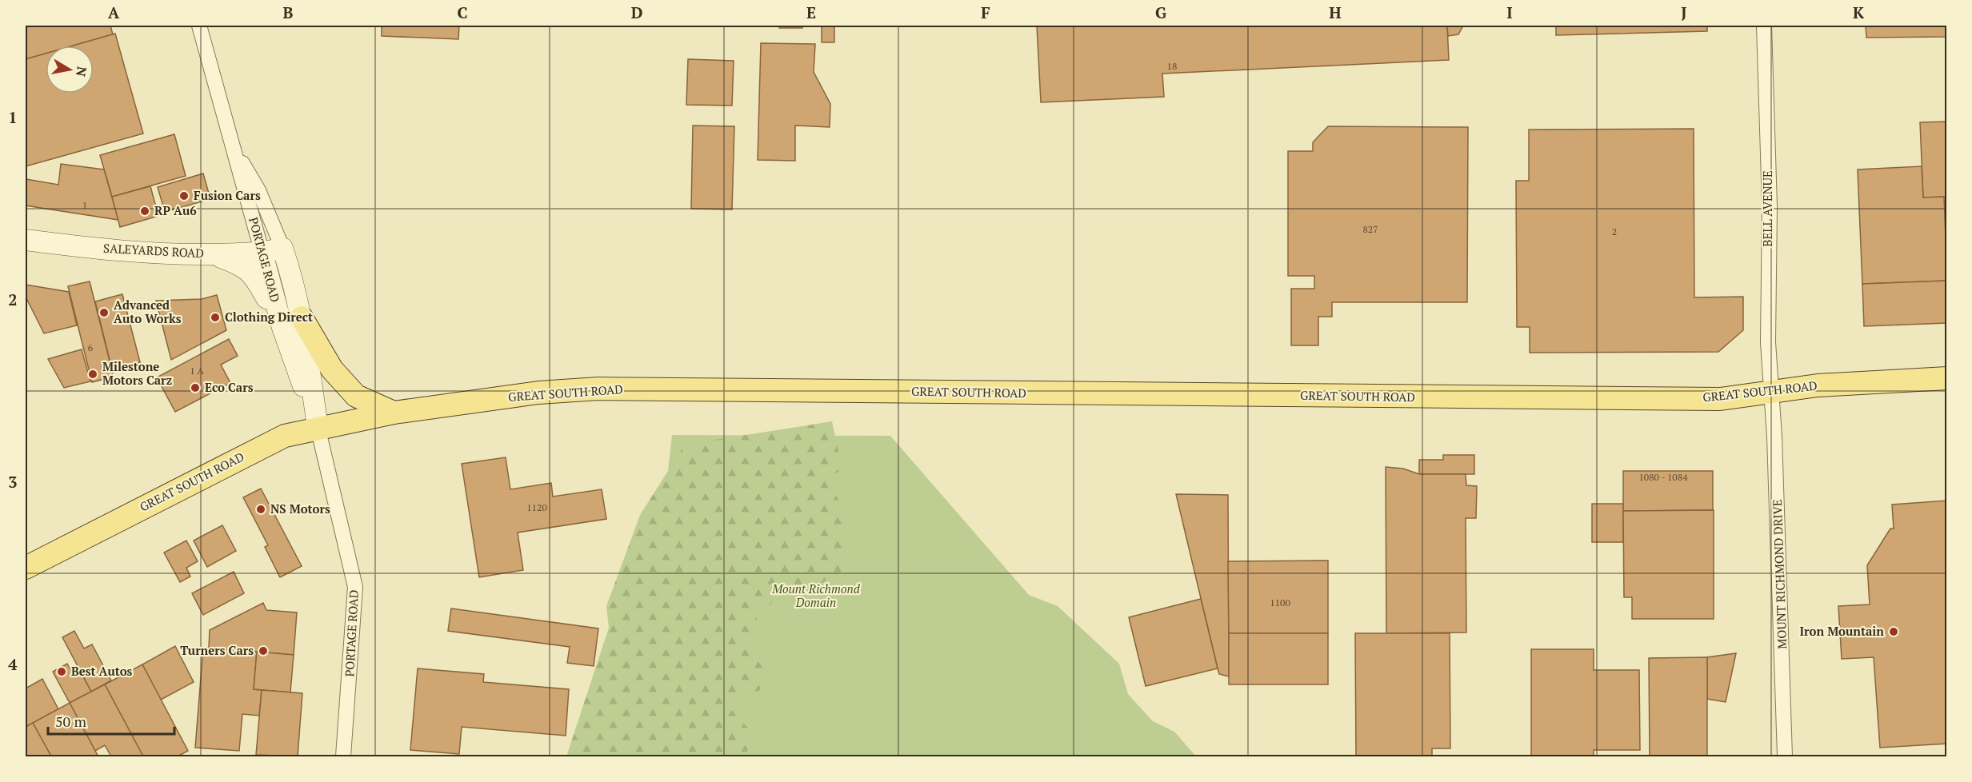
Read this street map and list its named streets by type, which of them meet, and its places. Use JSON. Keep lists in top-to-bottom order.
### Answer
{
  "streets": {
    "main road": ["SALEYARDS ROAD", "PORTAGE ROAD", "GREAT SOUTH ROAD"],
    "street": ["BELL AVENUE", "MOUNT RICHMOND DRIVE"]
  },
  "crossings": [
    ["BELL AVENUE", "GREAT SOUTH ROAD"],
    ["BELL AVENUE", "MOUNT RICHMOND DRIVE"],
    ["SALEYARDS ROAD", "PORTAGE ROAD"],
    ["PORTAGE ROAD", "GREAT SOUTH ROAD"],
    ["GREAT SOUTH ROAD", "MOUNT RICHMOND DRIVE"]
  ],
  "parks": ["Mount Richmond Domain"],
  "places": [
    "Fusion Cars",
    "RP Au6",
    "Advanced Auto Works",
    "Clothing Direct",
    "Milestone Motors Carz",
    "Eco Cars",
    "NS Motors",
    "Iron Mountain",
    "Turners Cars",
    "Best Autos"
  ],
  "house_numbers": [
    "18",
    "1",
    "827",
    "2",
    "6",
    "1 A",
    "1080 - 1084",
    "1120",
    "1100"
  ],
  "scale_bar": "50 m",
  "north": "right",
  "grid": {
    "columns": [
      "A",
      "B",
      "C",
      "D",
      "E",
      "F",
      "G",
      "H",
      "I",
      "J",
      "K"
    ],
    "rows": [
      "1",
      "2",
      "3",
      "4"
    ]
  }
}
